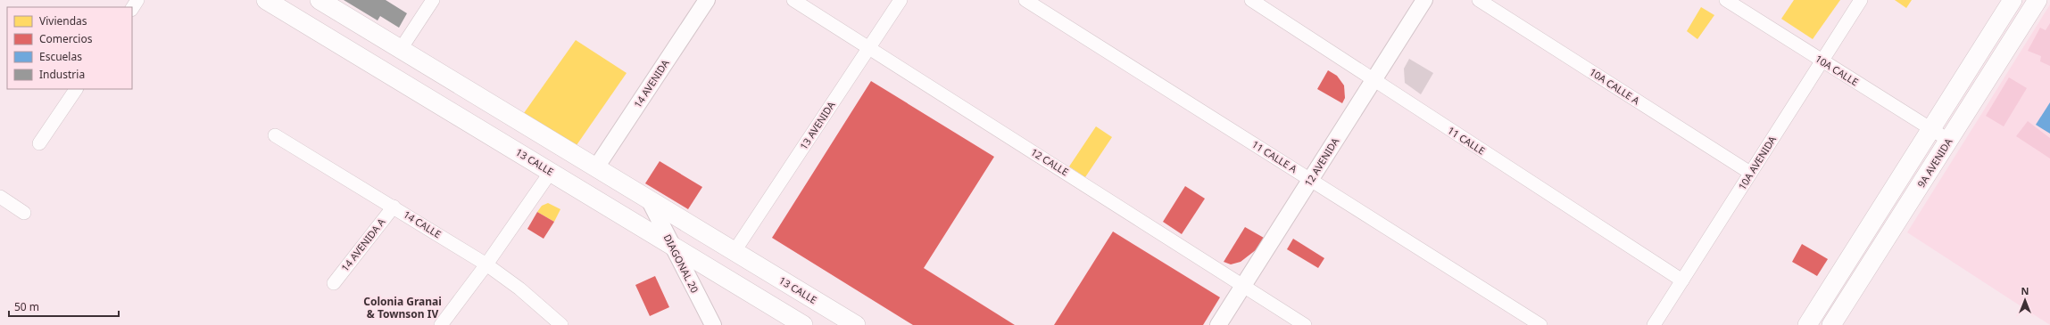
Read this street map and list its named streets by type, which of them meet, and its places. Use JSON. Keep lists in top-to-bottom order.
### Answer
{
  "streets": {
    "main road": ["13 CALLE", "9A AVENIDA"],
    "street": [
      "10A CALLE",
      "14 AVENIDA",
      "10A CALLE A",
      "13 AVENIDA",
      "11 CALLE",
      "11 CALLE A",
      "12 CALLE",
      "12 AVENIDA",
      "10A AVENIDA",
      "14 CALLE",
      "14 AVENIDA A",
      "DIAGONAL 20"
    ]
  },
  "crossings": [
    ["10A CALLE", "10A AVENIDA"],
    ["10A CALLE", "9A AVENIDA"],
    ["14 AVENIDA", "13 CALLE"],
    ["10A CALLE A", "10A AVENIDA"],
    ["13 AVENIDA", "13 CALLE"],
    ["13 AVENIDA", "12 CALLE"],
    ["11 CALLE", "12 AVENIDA"],
    ["11 CALLE", "10A AVENIDA"],
    ["11 CALLE A", "12 AVENIDA"],
    ["13 CALLE", "DIAGONAL 20"],
    ["12 CALLE", "12 AVENIDA"],
    ["14 CALLE", "14 AVENIDA A"]
  ],
  "districts": ["Colonia Granai & Townson IV"],
  "legend": [
    "Viviendas",
    "Comercios",
    "Escuelas",
    "Industria"
  ],
  "scale_bar": "50 m",
  "north": "top"
}
